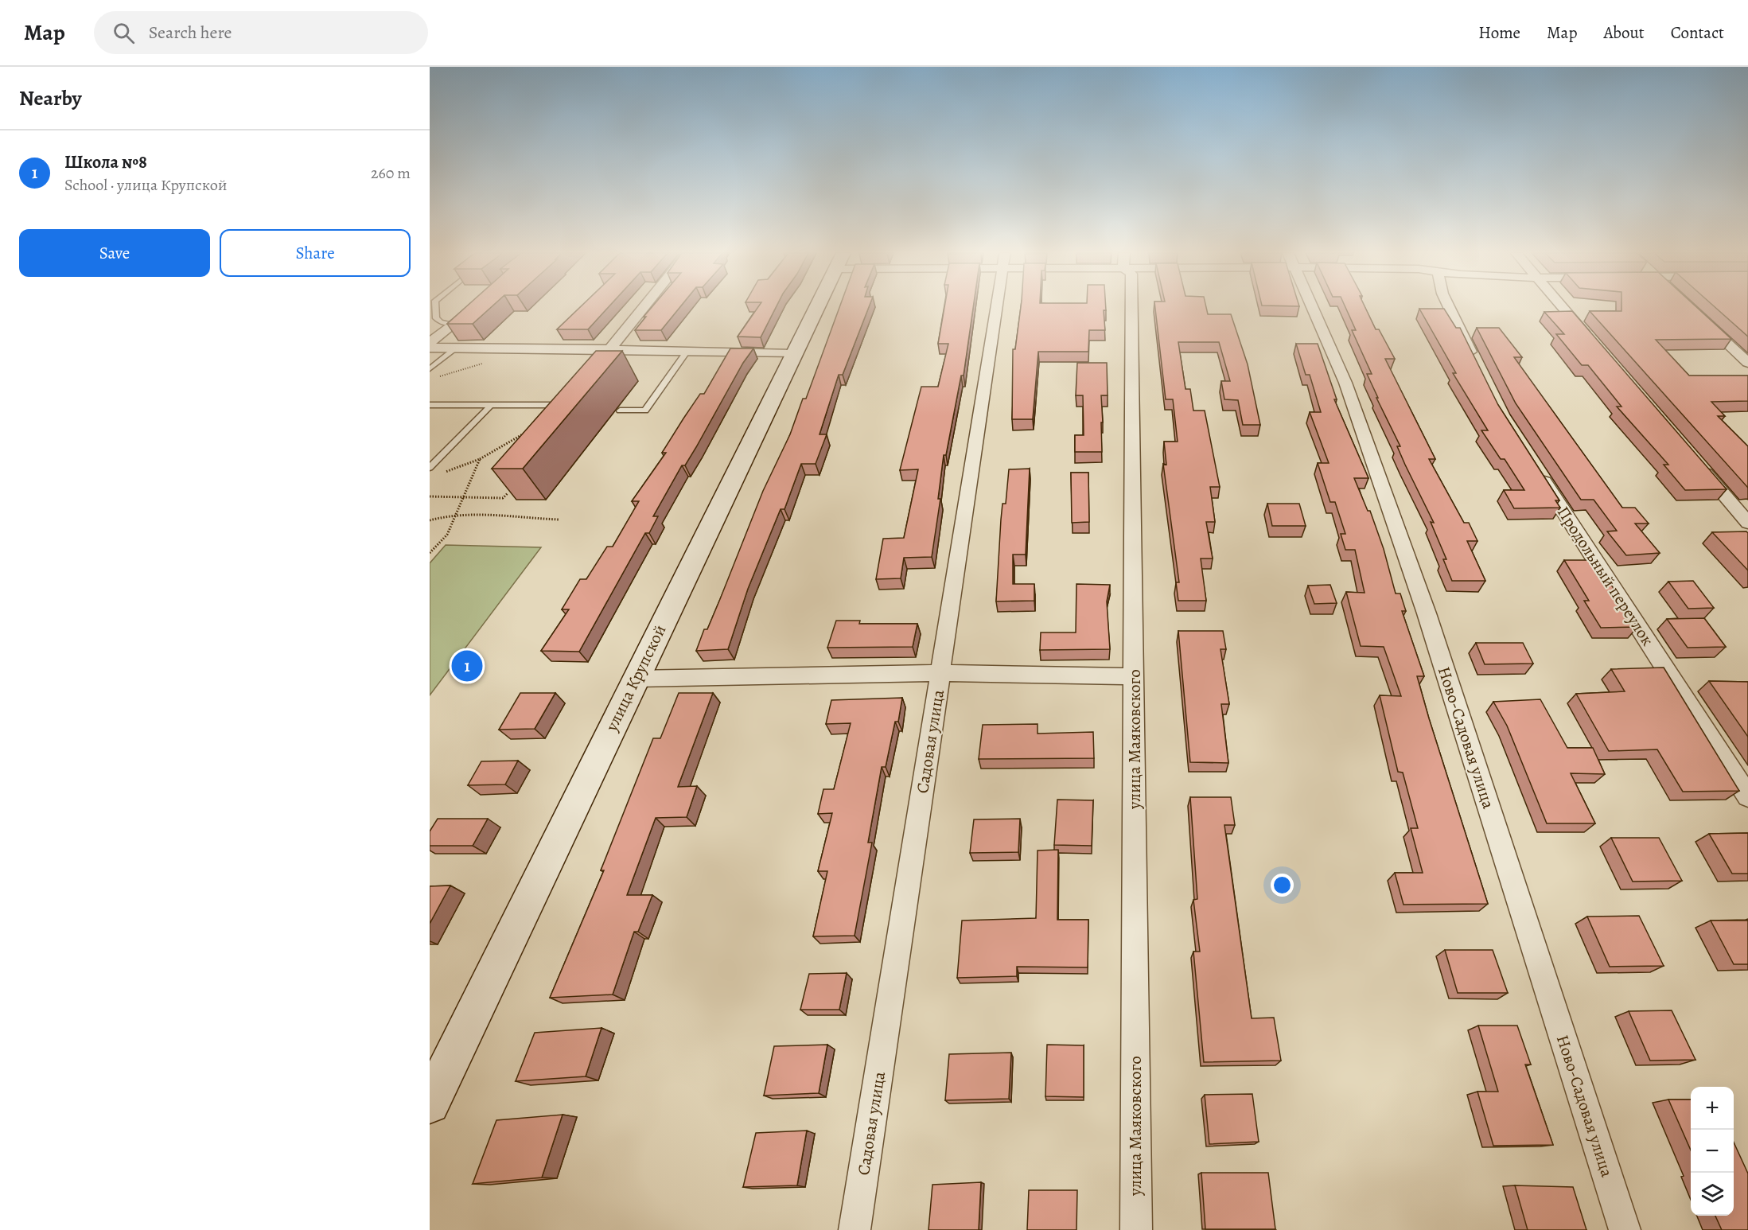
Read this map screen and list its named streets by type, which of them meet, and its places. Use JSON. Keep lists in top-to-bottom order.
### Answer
{
  "streets": {
    "main road": ["улица Крупской"],
    "street": [
      "Продольный переулок",
      "Ново-Садовая улица",
      "улица Маяковского",
      "Садовая улица"
    ]
  },
  "page": {
    "header": "Map",
    "search": "Search here",
    "nav": [
      "Home",
      "Map",
      "About",
      "Contact"
    ],
    "heading": "Nearby",
    "list": [
      {
        "mark": "1",
        "name": "Школа №8",
        "note": "School · улица Крупской",
        "value": "260 m"
      }
    ],
    "buttons": ["Save", "Share"],
    "pins": "1",
    "map_buttons": ["+", "−"]
  }
}
